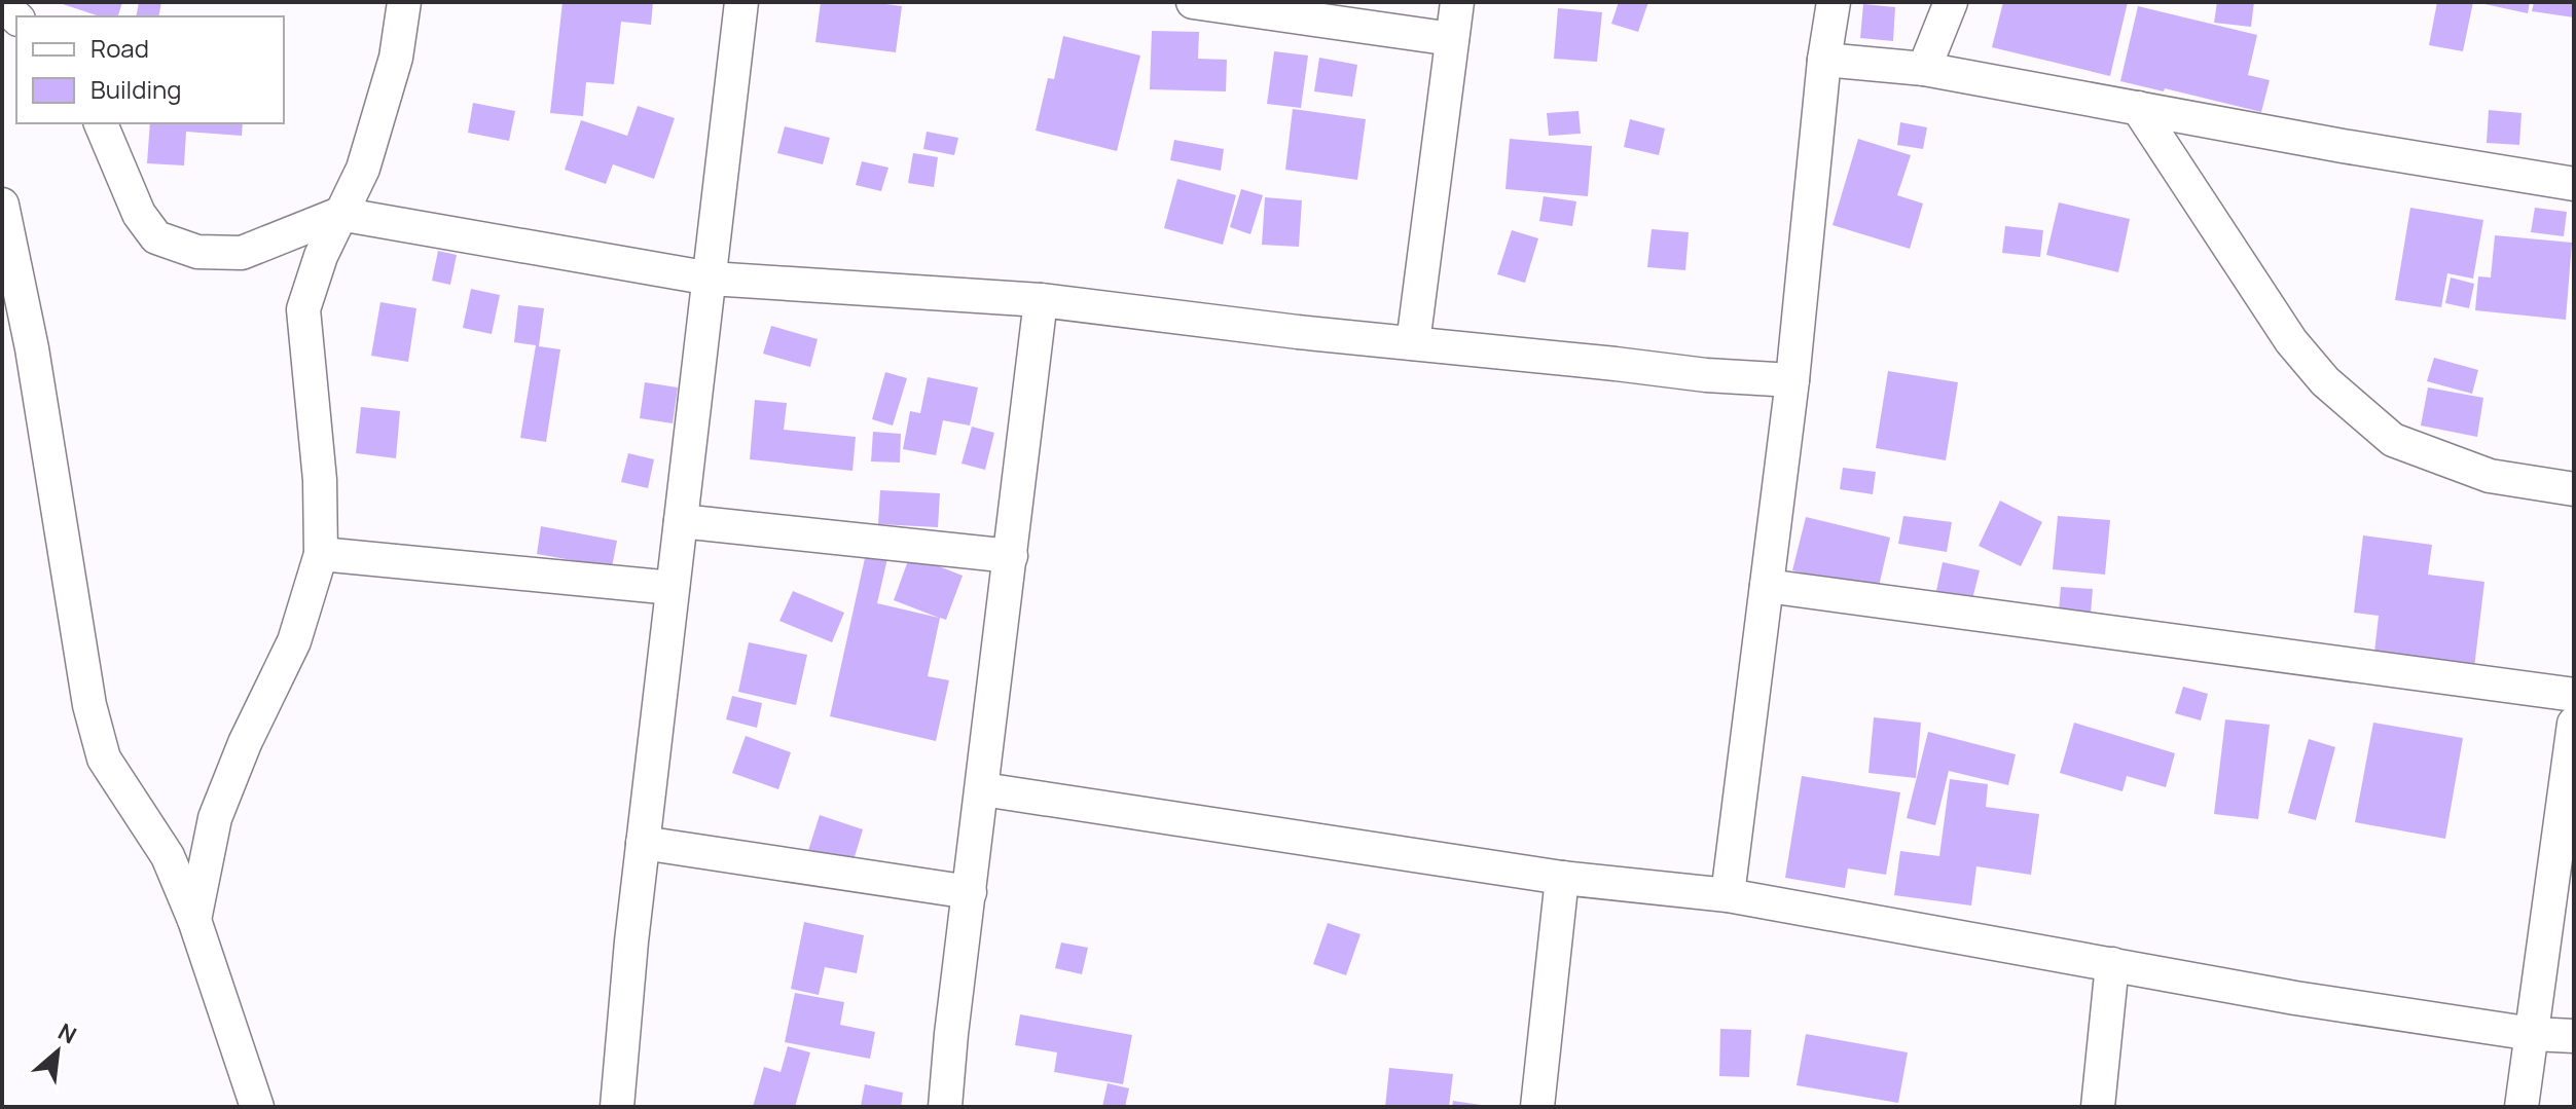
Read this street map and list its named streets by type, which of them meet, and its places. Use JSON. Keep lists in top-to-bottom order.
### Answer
{
  "legend": ["Road", "Building"],
  "north": "top right"
}
